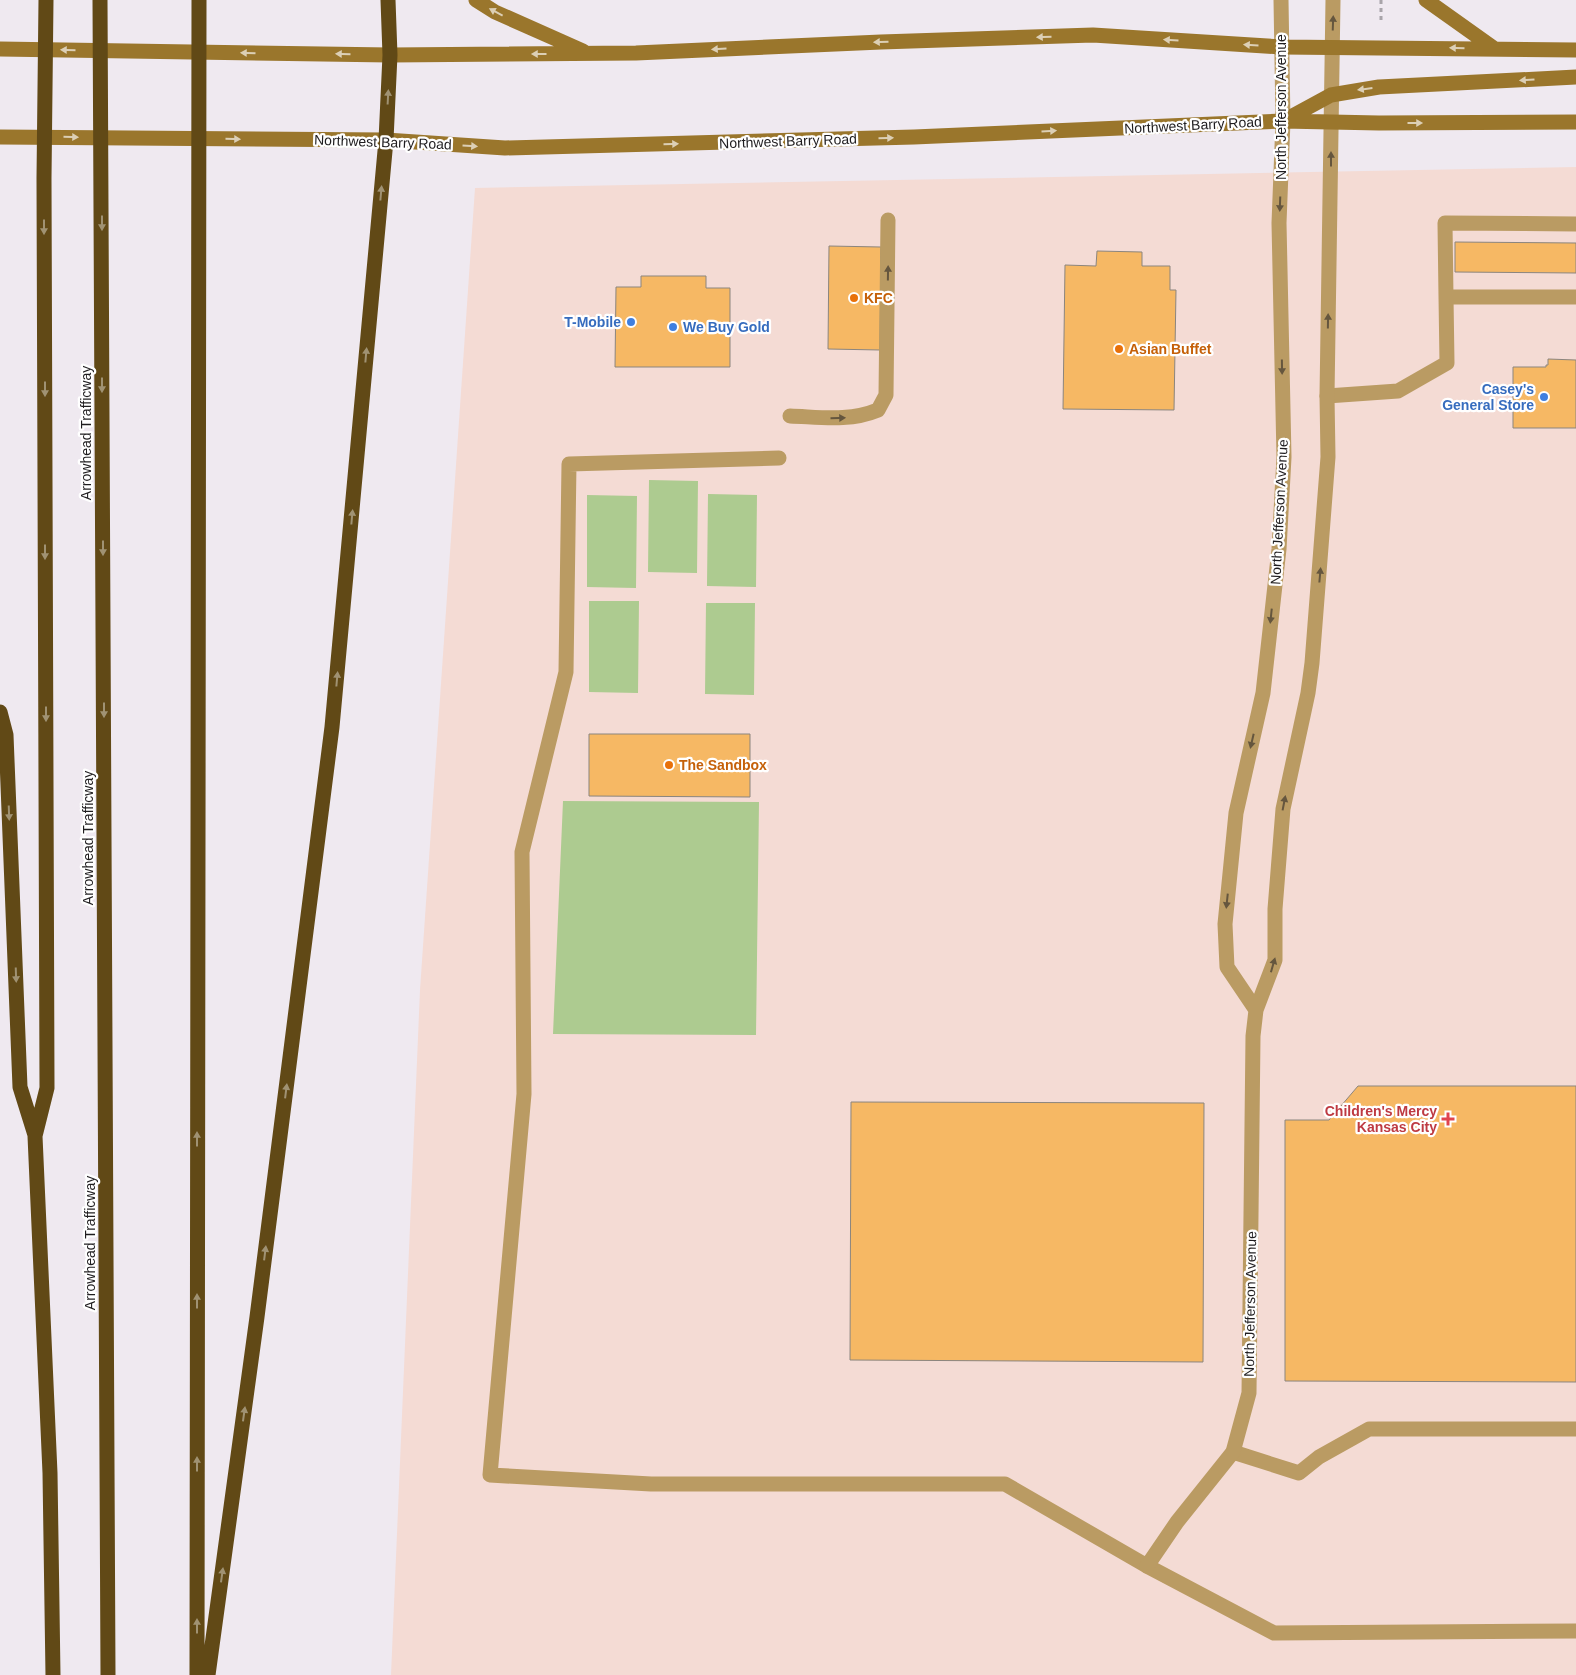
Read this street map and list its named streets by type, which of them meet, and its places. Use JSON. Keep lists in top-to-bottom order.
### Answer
{
  "streets": {
    "highway": ["Arrowhead Trafficway"],
    "main road": ["Northwest Barry Road"],
    "street": ["North Jefferson Avenue"]
  },
  "crossings": [
    ["North Jefferson Avenue", "Northwest Barry Road"]
  ],
  "places": {
    "other": [
      "KFC",
      "T-Mobile",
      "We Buy Gold",
      "Asian Buffet",
      "Casey's General Store",
      "The Sandbox"
    ],
    "health": ["Children's Mercy Kansas City"]
  }
}
